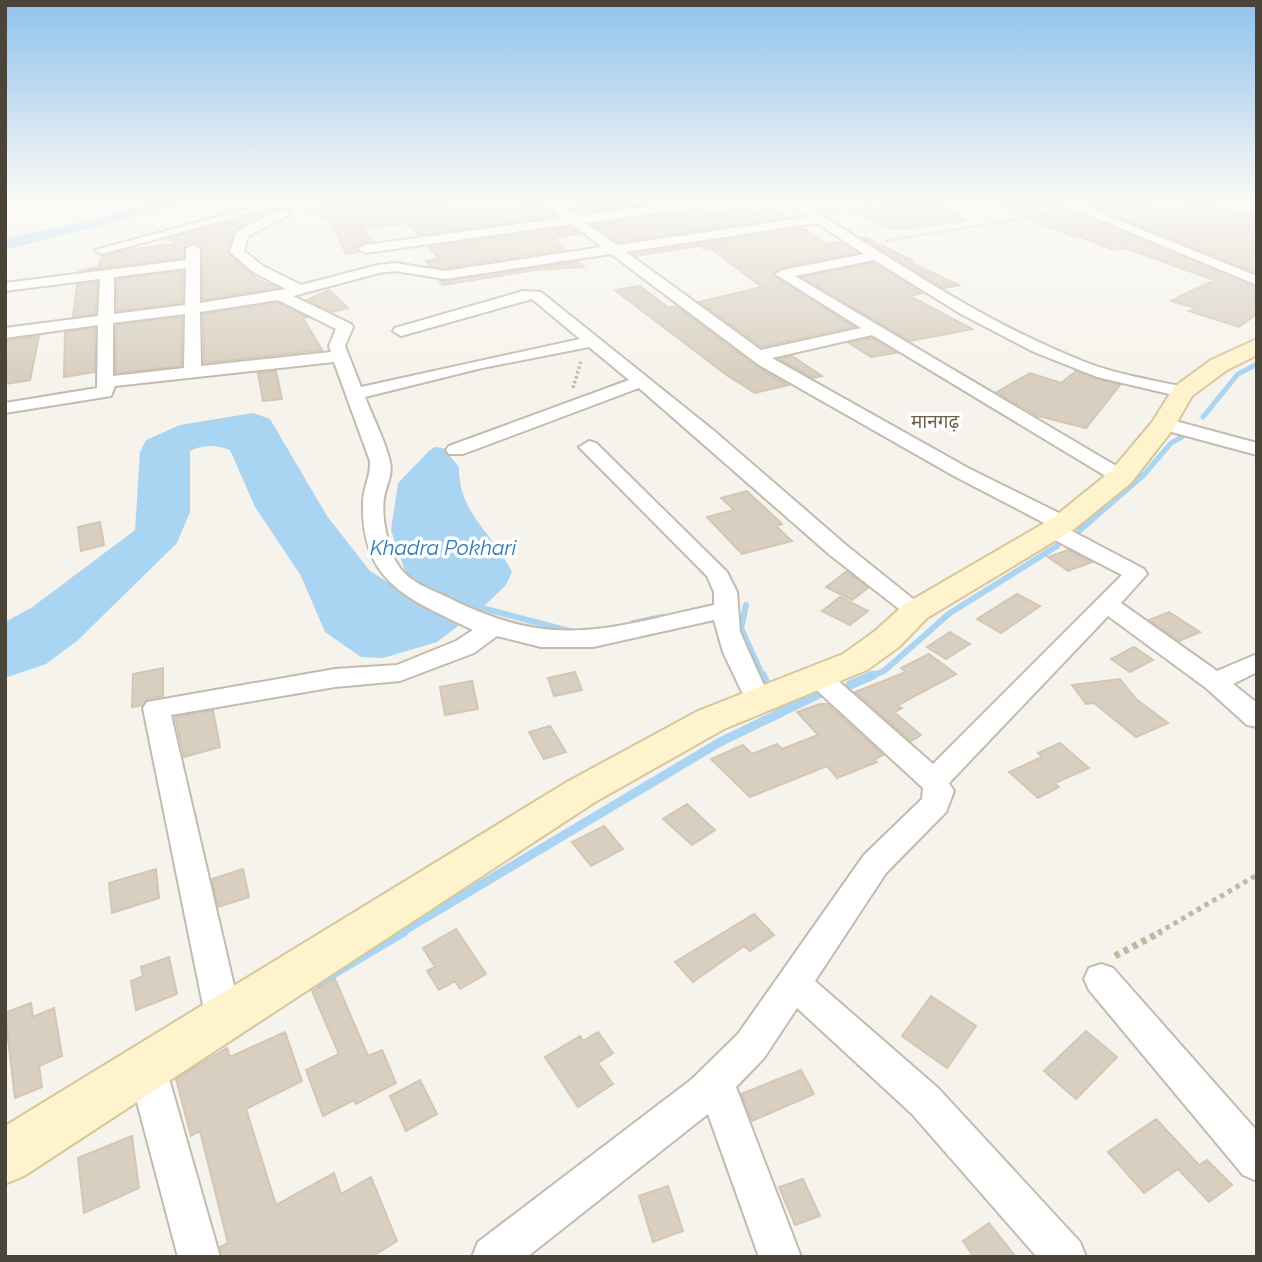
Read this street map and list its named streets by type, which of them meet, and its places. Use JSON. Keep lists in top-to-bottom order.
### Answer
{
  "districts": ["मानगढ़"],
  "water": ["Khadra Pokhari"]
}
